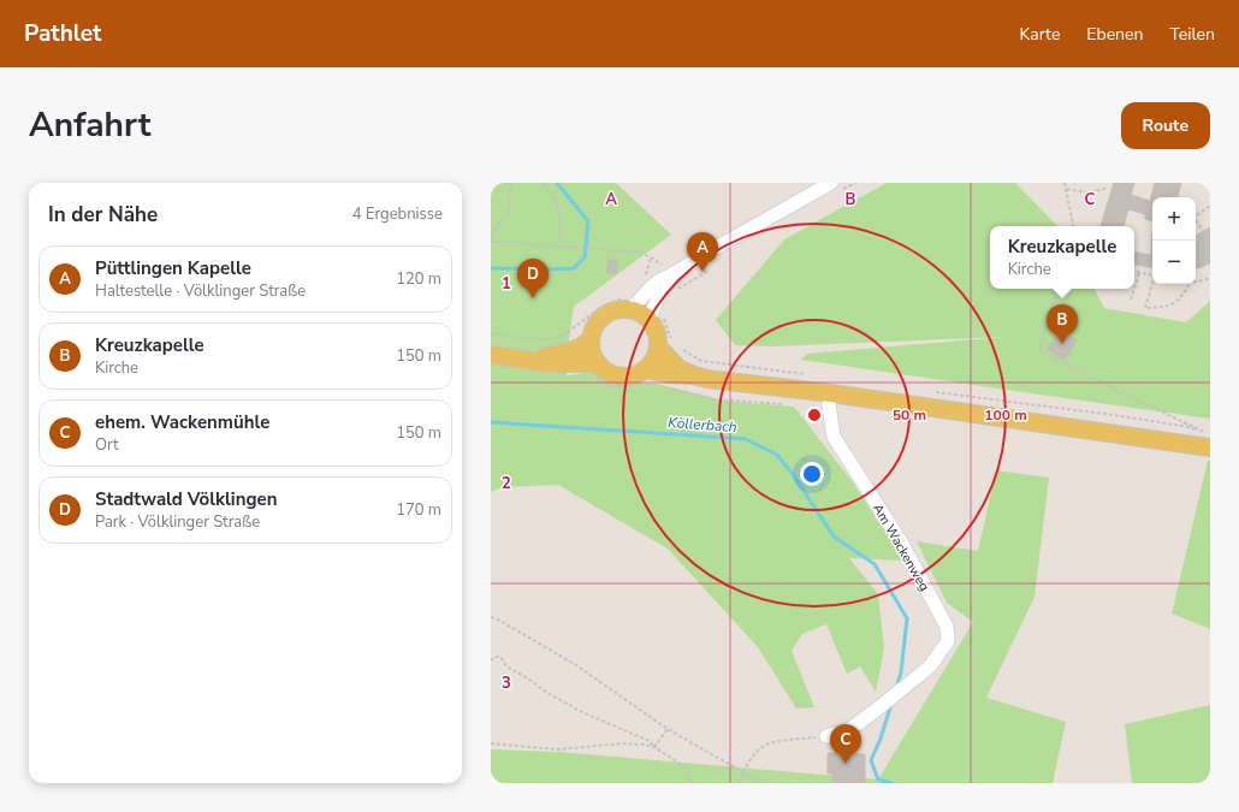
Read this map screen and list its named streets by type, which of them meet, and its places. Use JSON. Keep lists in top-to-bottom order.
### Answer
{
  "streets": {
    "street": ["Am Wackenweg"]
  },
  "water": ["Köllerbach"],
  "page": {
    "header": "Pathlet",
    "nav": ["Karte", "Ebenen", "Teilen"],
    "title": "Anfahrt",
    "buttons": "Route",
    "heading": ["In der Nähe", "4 Ergebnisse"],
    "map_buttons": ["+", "−"],
    "popup": ["Kreuzkapelle", "Kirche"],
    "pins": [
      "A",
      "D",
      "B",
      "C"
    ],
    "list": [
      {
        "mark": "A",
        "name": "Püttlingen Kapelle",
        "note": "Haltestelle · Völklinger Straße",
        "value": "120 m"
      },
      {
        "mark": "B",
        "name": "Kreuzkapelle",
        "note": "Kirche",
        "value": "150 m"
      },
      {
        "mark": "C",
        "name": "ehem. Wackenmühle",
        "note": "Ort",
        "value": "150 m"
      },
      {
        "mark": "D",
        "name": "Stadtwald Völklingen",
        "note": "Park · Völklinger Straße",
        "value": "170 m"
      }
    ]
  },
  "grid": {
    "columns": ["A", "B", "C"],
    "rows": ["1", "2", "3"]
  },
  "rings": ["50 m", "100 m"]
}
